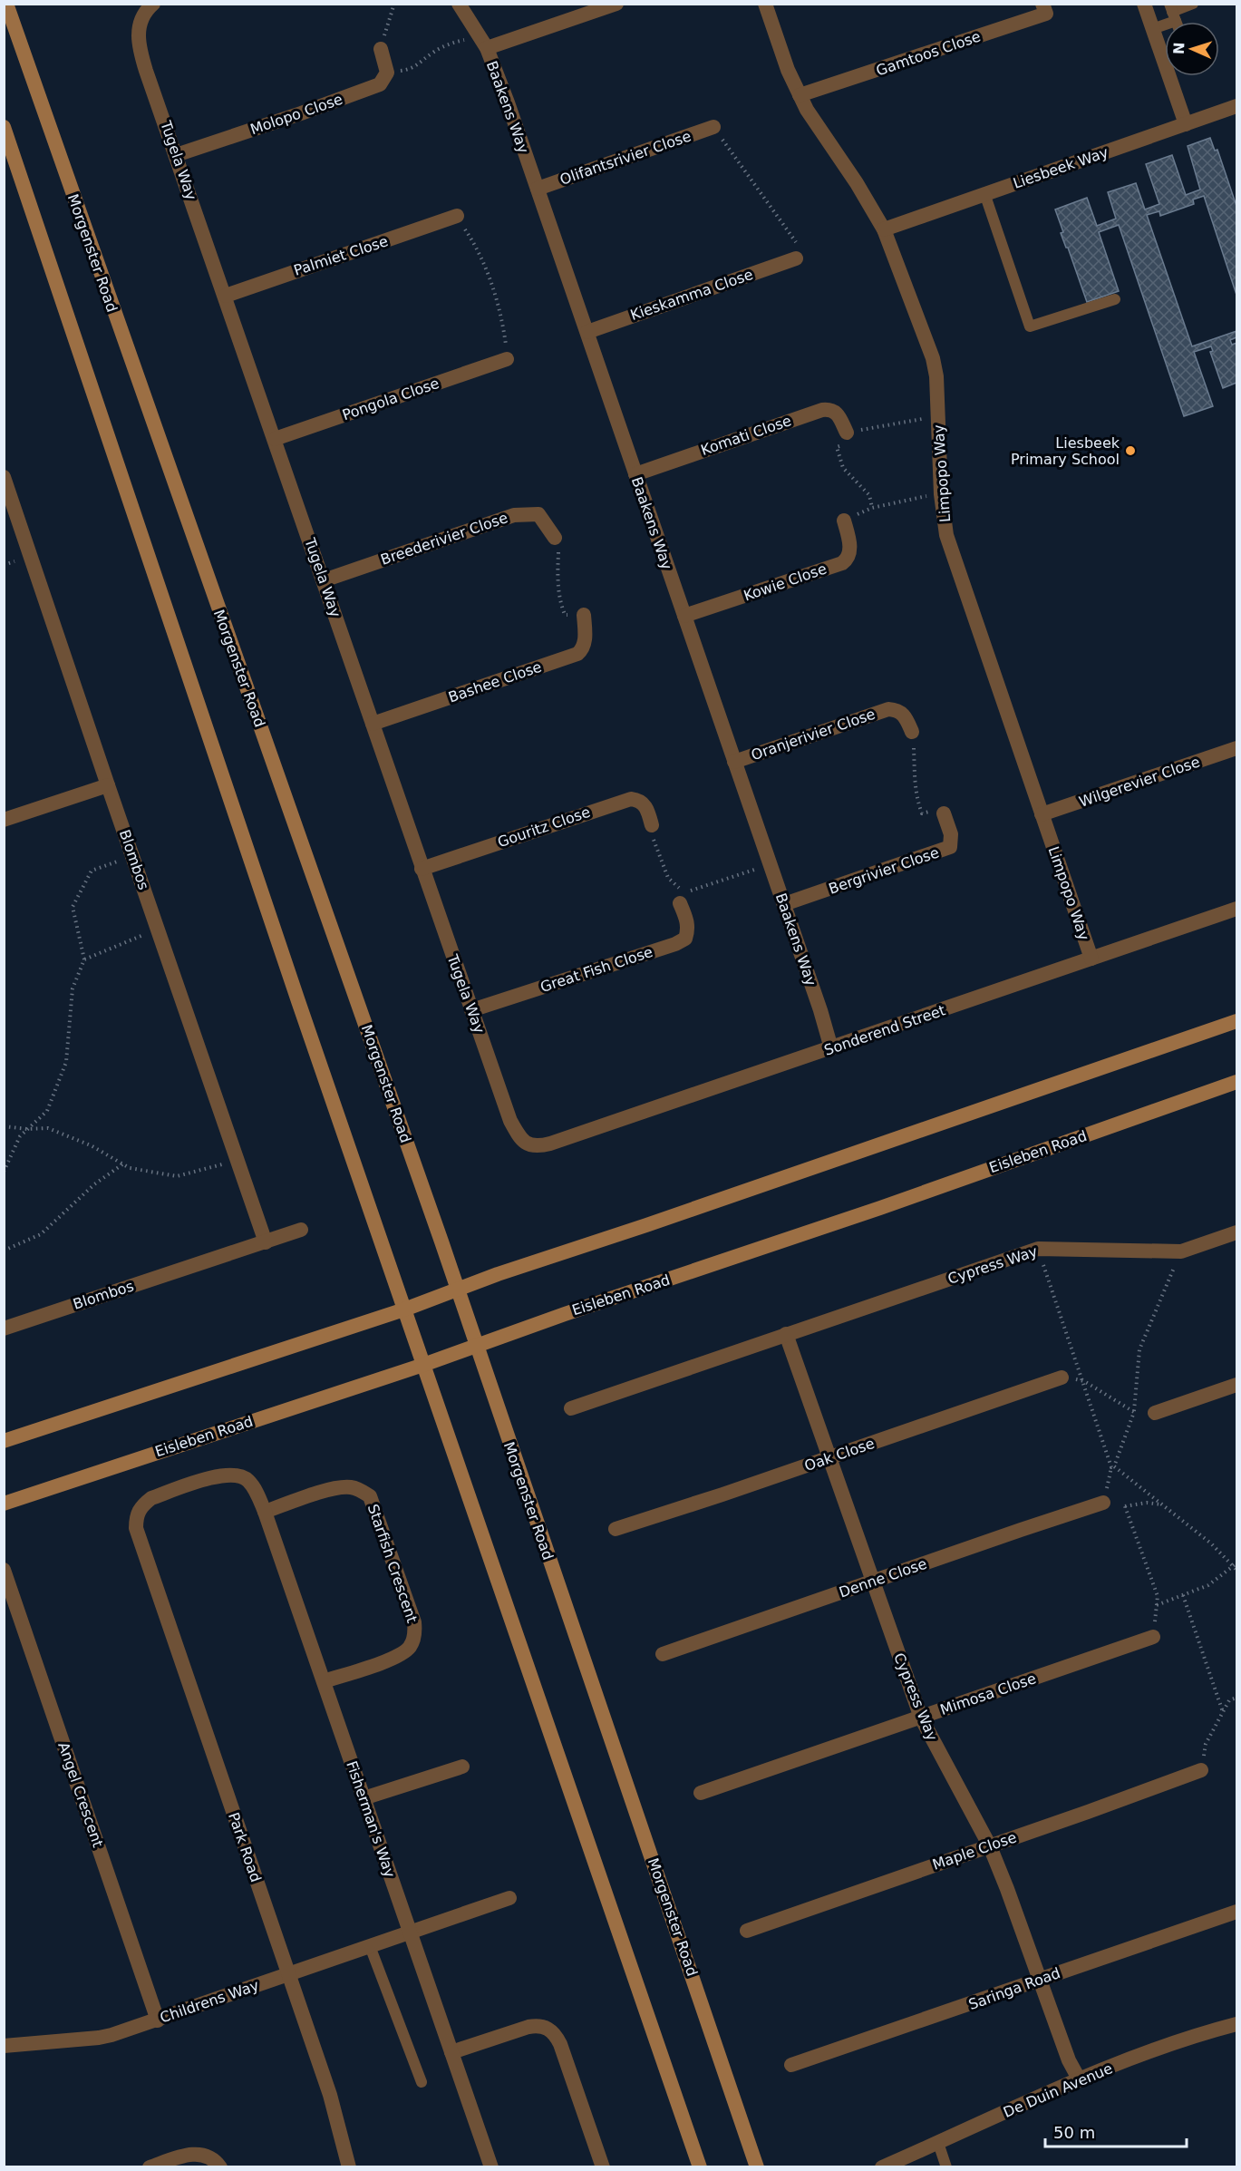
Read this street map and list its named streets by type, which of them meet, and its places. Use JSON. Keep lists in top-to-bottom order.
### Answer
{
  "streets": {
    "main road": ["Morgenster Road", "Eisleben Road"],
    "street": [
      "Gamtoos Close",
      "Baakens Way",
      "Molopo Close",
      "Olifantsrivier Close",
      "Tugela Way",
      "Liesbeek Way",
      "Palmiet Close",
      "Kieskamma Close",
      "Pongola Close",
      "Komati Close",
      "Limpopo Way",
      "Breederivier Close",
      "Kowie Close",
      "Bashee Close",
      "Oranjerivier Close",
      "Wilgerevier Close",
      "Gouritz Close",
      "Blombos",
      "Bergrivier Close",
      "Great Fish Close",
      "Sonderend Street",
      "Cypress Way",
      "Oak Close",
      "Starfish Crescent",
      "Denne Close",
      "Mimosa Close",
      "Angel Crescent",
      "Fisherman's Way",
      "Park Road",
      "Maple Close",
      "Saringa Road",
      "Childrens Way",
      "De Duin Avenue"
    ]
  },
  "crossings": [
    ["Gamtoos Close", "Limpopo Way"],
    ["Baakens Way", "Olifantsrivier Close"],
    ["Baakens Way", "Kieskamma Close"],
    ["Baakens Way", "Komati Close"],
    ["Baakens Way", "Kowie Close"],
    ["Baakens Way", "Oranjerivier Close"],
    ["Baakens Way", "Bergrivier Close"],
    ["Baakens Way", "Sonderend Street"],
    ["Molopo Close", "Tugela Way"],
    ["Tugela Way", "Palmiet Close"],
    ["Tugela Way", "Pongola Close"],
    ["Tugela Way", "Breederivier Close"],
    ["Tugela Way", "Bashee Close"],
    ["Tugela Way", "Gouritz Close"],
    ["Tugela Way", "Great Fish Close"],
    ["Tugela Way", "Sonderend Street"],
    ["Liesbeek Way", "Limpopo Way"],
    ["Morgenster Road", "Eisleben Road"],
    ["Limpopo Way", "Wilgerevier Close"],
    ["Limpopo Way", "Sonderend Street"],
    ["Cypress Way", "Oak Close"],
    ["Cypress Way", "Denne Close"],
    ["Cypress Way", "Mimosa Close"],
    ["Cypress Way", "Maple Close"],
    ["Cypress Way", "Saringa Road"],
    ["Cypress Way", "De Duin Avenue"],
    ["Starfish Crescent", "Fisherman's Way"],
    ["Angel Crescent", "Childrens Way"],
    ["Fisherman's Way", "Park Road"],
    ["Fisherman's Way", "Childrens Way"],
    ["Park Road", "Childrens Way"]
  ],
  "places": ["Liesbeek Primary School"],
  "scale_bar": "50 m",
  "north": "left"
}
